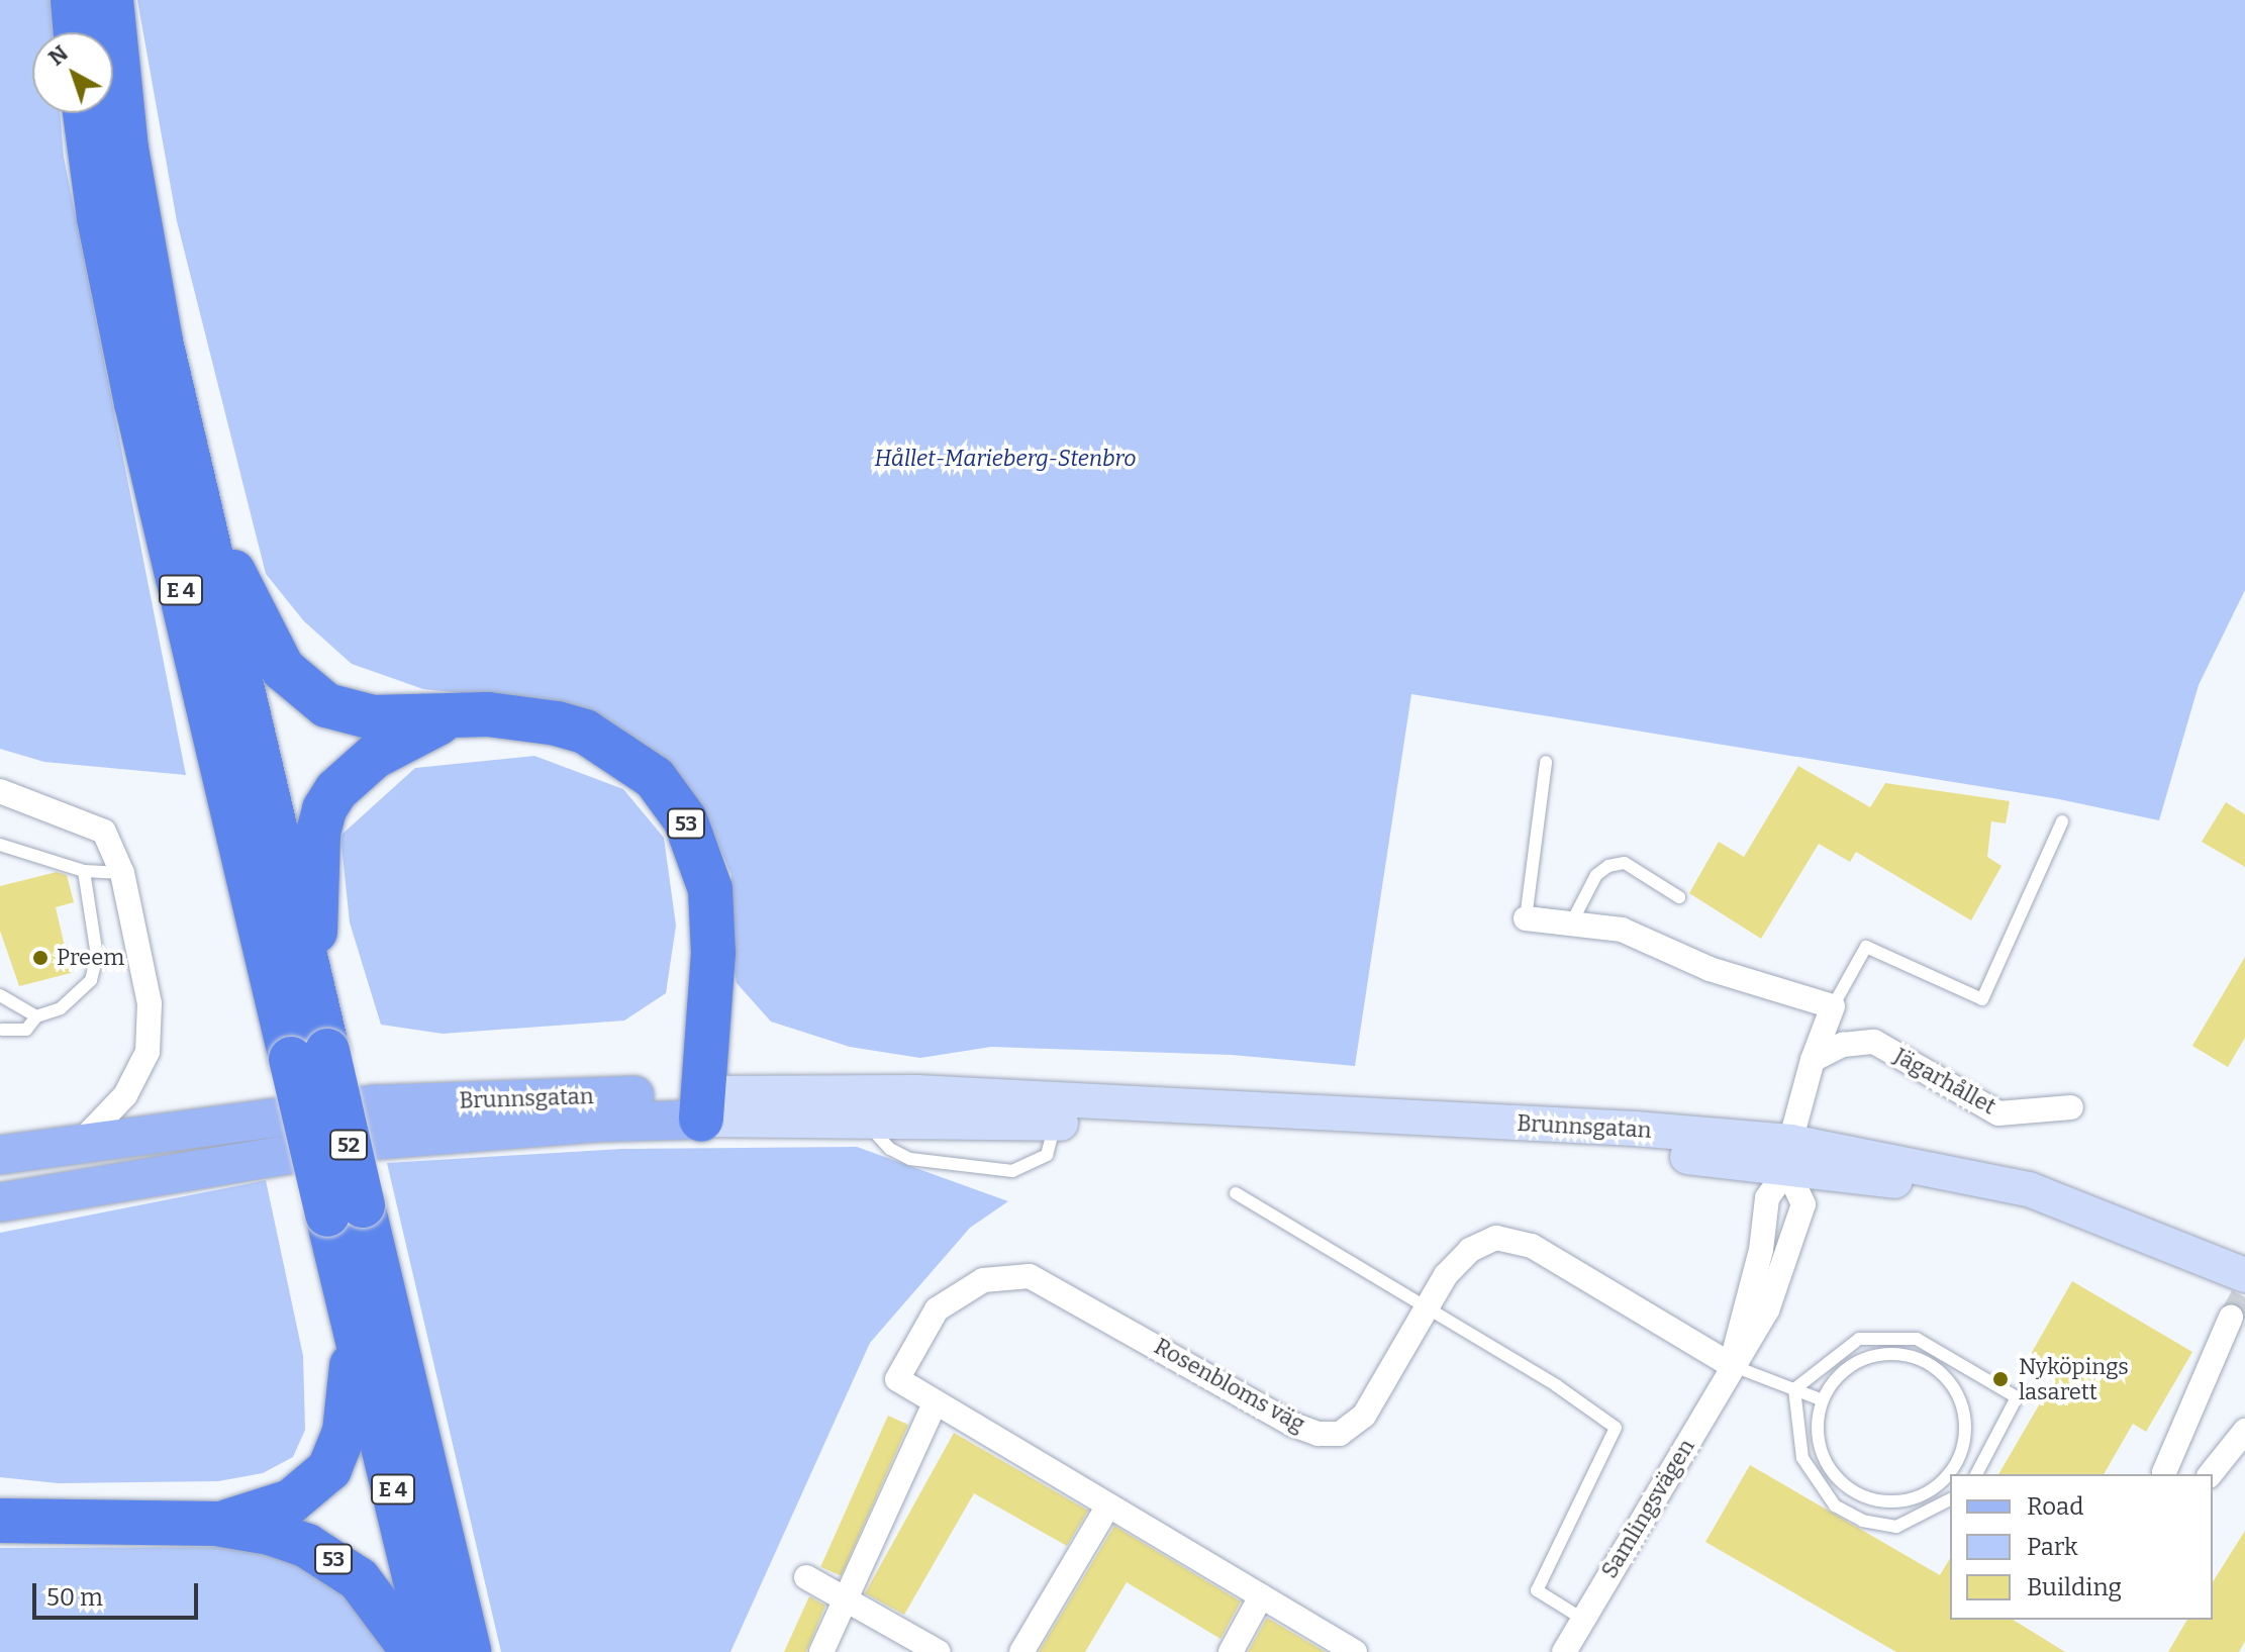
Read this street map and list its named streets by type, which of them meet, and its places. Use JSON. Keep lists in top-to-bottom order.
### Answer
{
  "streets": {
    "highway": ["E 4", "53"],
    "main road": ["Brunnsgatan", "52"],
    "street": ["Jägarhållet", "Rosenbloms väg", "Samlingsvägen"]
  },
  "crossings": [
    ["E 4", "53"],
    ["53", "Brunnsgatan"],
    ["Brunnsgatan", "Samlingsvägen"],
    ["Rosenbloms väg", "Samlingsvägen"]
  ],
  "parks": ["Hållet-Marieberg-Stenbro"],
  "places": ["Preem", "Nyköpings lasarett"],
  "legend": ["Road", "Park", "Building"],
  "scale_bar": "50 m",
  "north": "top left"
}
